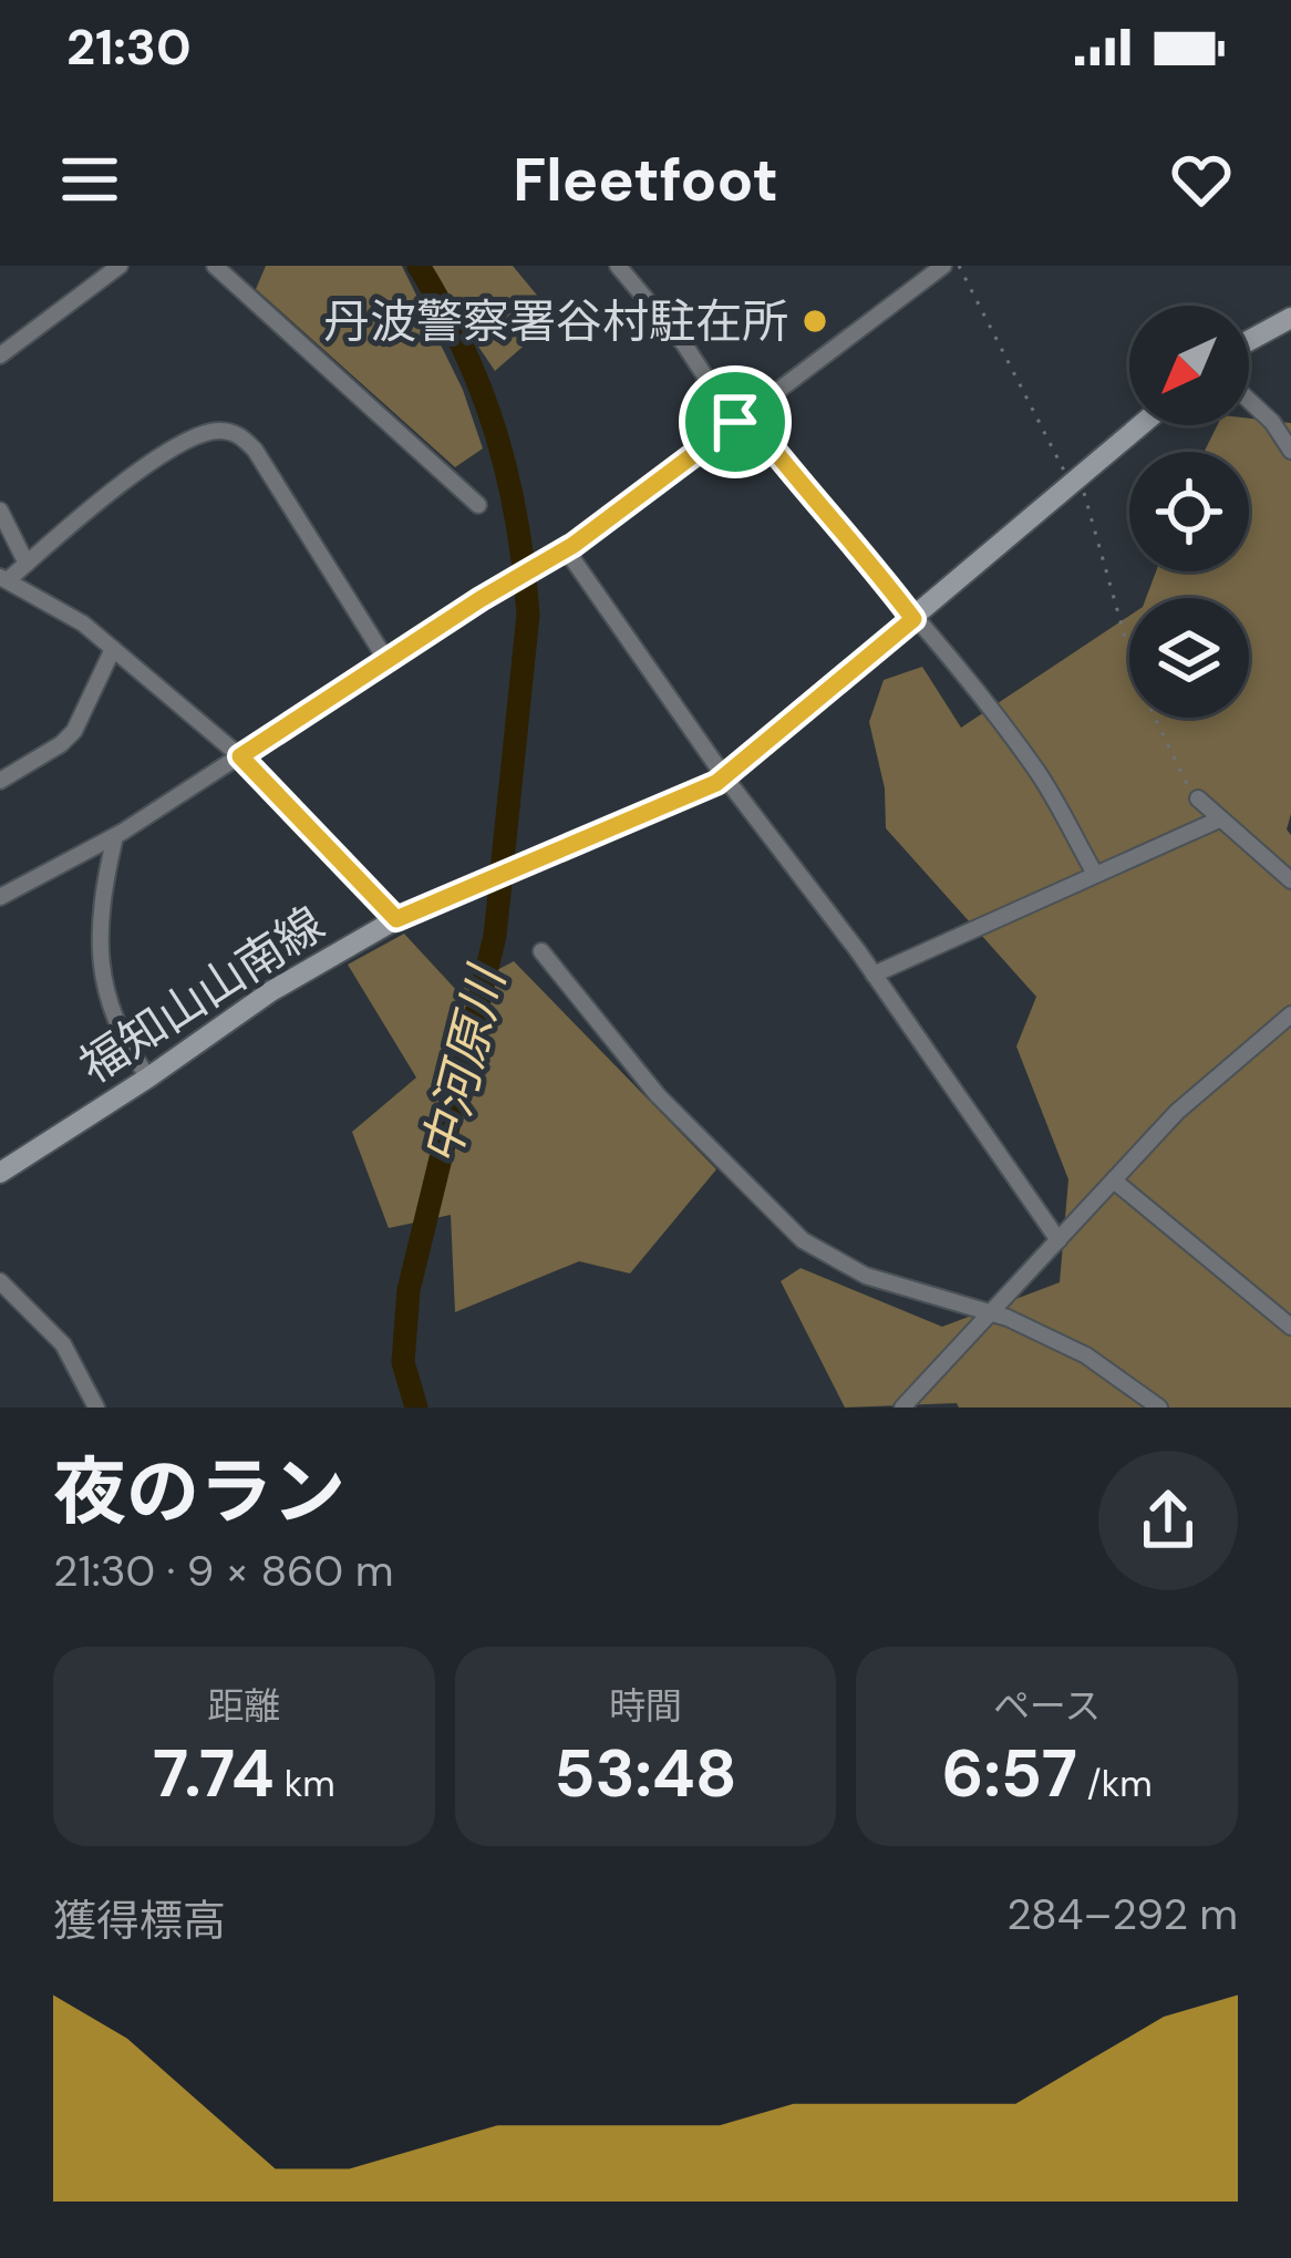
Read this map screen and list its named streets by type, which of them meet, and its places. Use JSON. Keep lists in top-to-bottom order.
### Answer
{
  "streets": {
    "main road": ["福知山山南線"]
  },
  "water": ["中河原川"],
  "places": ["丹波警察署谷村駐在所"],
  "north": "bottom left",
  "page": {
    "status": "21:30",
    "header": "Fleetfoot",
    "heading": ["夜のラン", "21:30 · 9 × 860 m"],
    "stats": [
      ["距離", "7.74 km"],
      ["時間", "53:48"],
      ["ペース", "6:57 /km"]
    ],
    "chart": ["獲得標高", "284–292 m"]
  }
}
